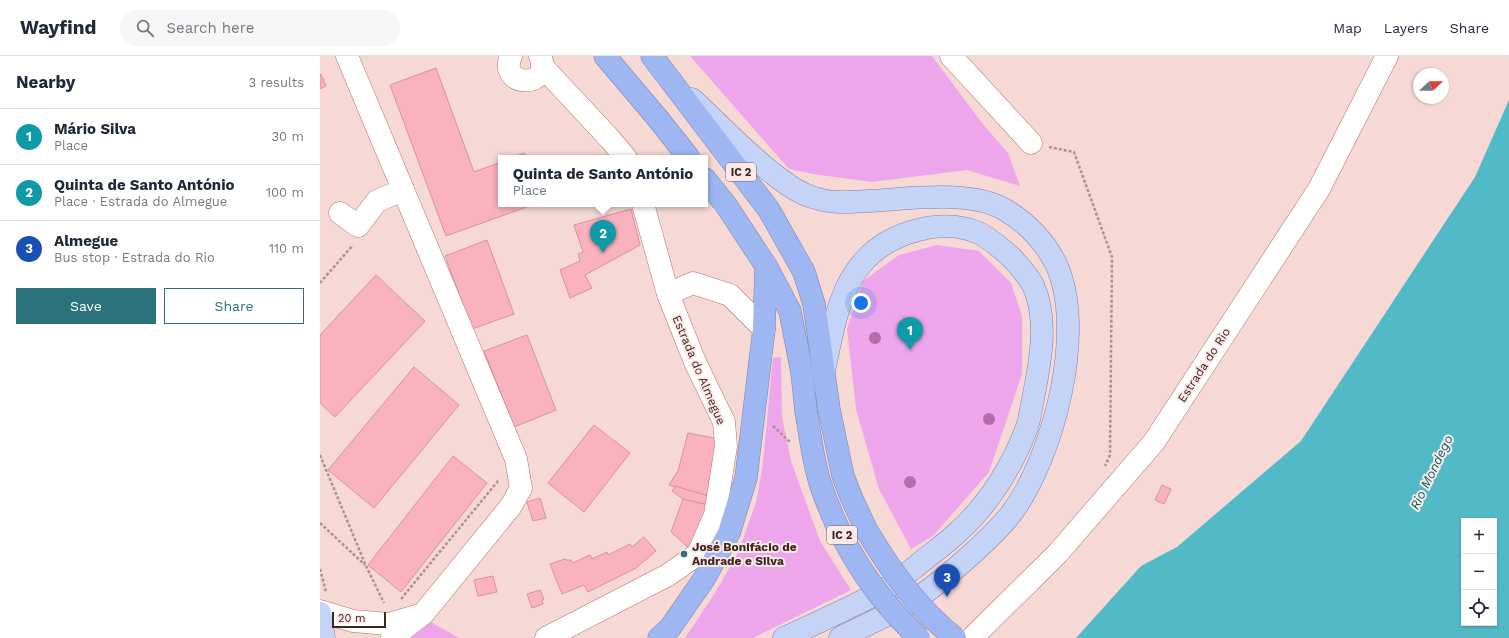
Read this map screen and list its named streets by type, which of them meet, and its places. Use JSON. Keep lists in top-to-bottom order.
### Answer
{
  "streets": {
    "highway": ["IC 2"],
    "street": ["Estrada do Rio", "Estrada do Almegue"]
  },
  "water": ["Rio Mondego"],
  "places": ["José Bonifácio de Andrade e Silva"],
  "scale_bar": "20 m",
  "north": "right",
  "page": {
    "header": "Wayfind",
    "search": "Search here",
    "nav": ["Map", "Layers", "Share"],
    "heading": ["Nearby", "3 results"],
    "list": [
      {
        "mark": "1",
        "name": "Mário Silva",
        "note": "Place",
        "value": "30 m"
      },
      {
        "mark": "2",
        "name": "Quinta de Santo António",
        "note": "Place · Estrada do Almegue",
        "value": "100 m"
      },
      {
        "mark": "3",
        "name": "Almegue",
        "note": "Bus stop · Estrada do Rio",
        "value": "110 m"
      }
    ],
    "popup": ["Quinta de Santo António", "Place"],
    "pins": ["2", "1", "3"],
    "buttons": ["Save", "Share"],
    "map_buttons": ["+", "−"],
    "scale": "20 m"
  }
}
